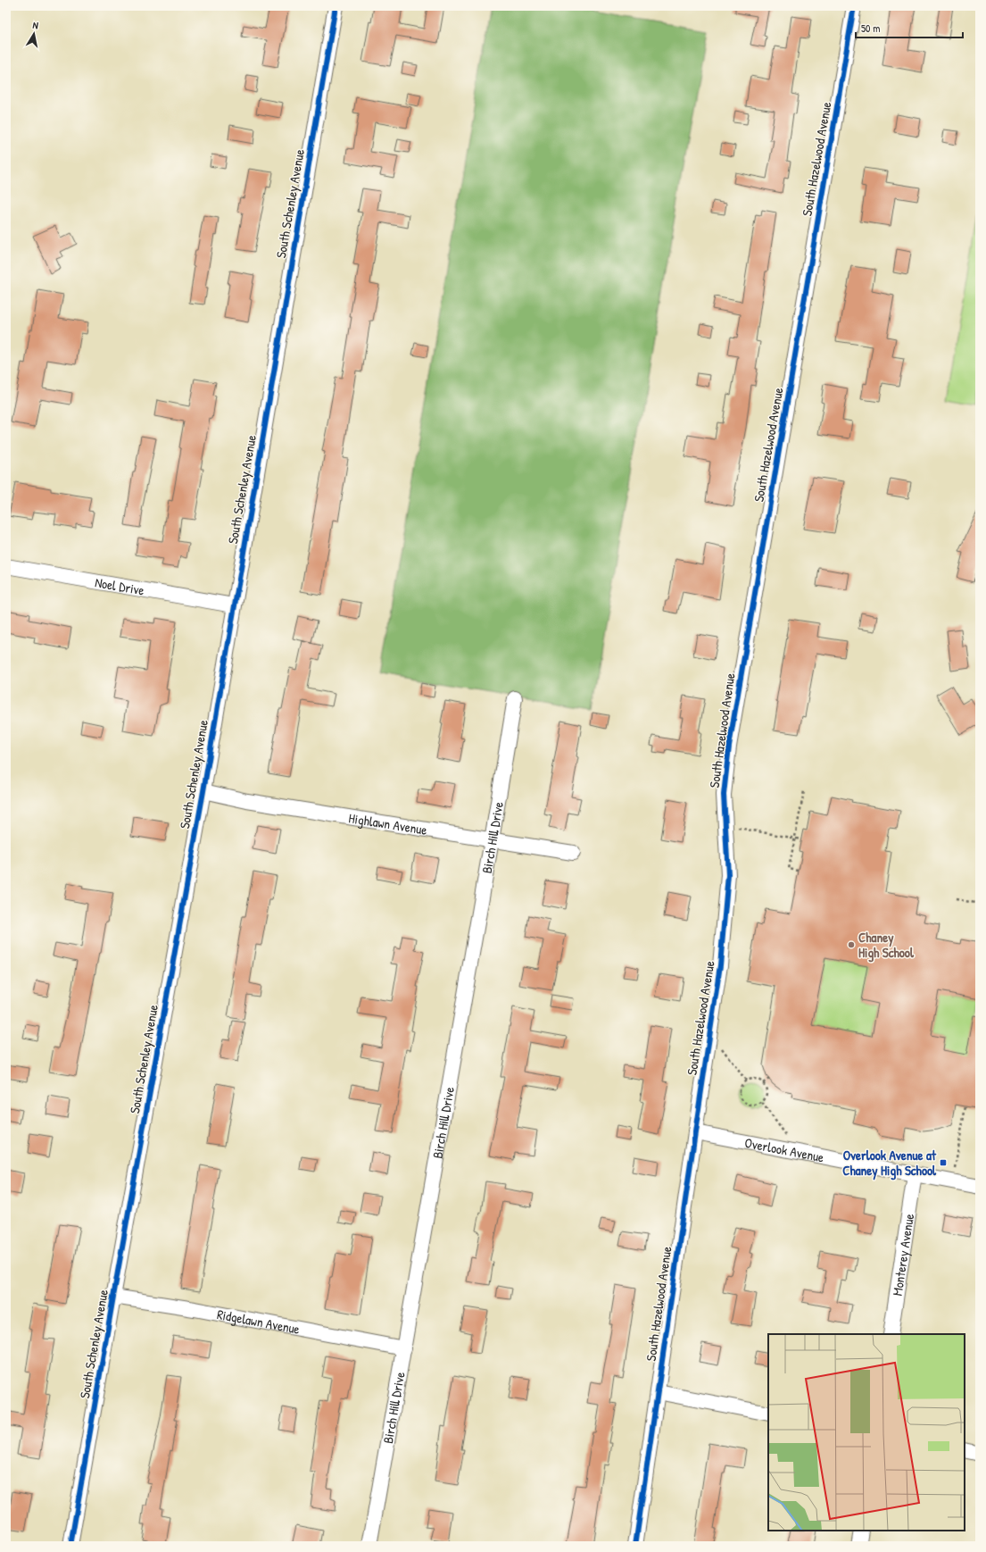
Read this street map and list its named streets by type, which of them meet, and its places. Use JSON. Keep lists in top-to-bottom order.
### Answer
{
  "streets": {
    "street": [
      "South Hazelwood Avenue",
      "South Schenley Avenue",
      "Noel Drive",
      "Highlawn Avenue",
      "Birch Hill Drive",
      "Overlook Avenue",
      "Monterey Avenue",
      "Ridgelawn Avenue"
    ]
  },
  "crossings": [
    ["South Hazelwood Avenue", "Overlook Avenue"],
    ["South Schenley Avenue", "Noel Drive"],
    ["South Schenley Avenue", "Highlawn Avenue"],
    ["South Schenley Avenue", "Ridgelawn Avenue"],
    ["Highlawn Avenue", "Birch Hill Drive"],
    ["Birch Hill Drive", "Ridgelawn Avenue"],
    ["Overlook Avenue", "Monterey Avenue"]
  ],
  "places": {
    "other": ["Chaney High School"],
    "transit": ["Overlook Avenue at Chaney High School"]
  },
  "scale_bar": "50 m",
  "north": "top"
}
